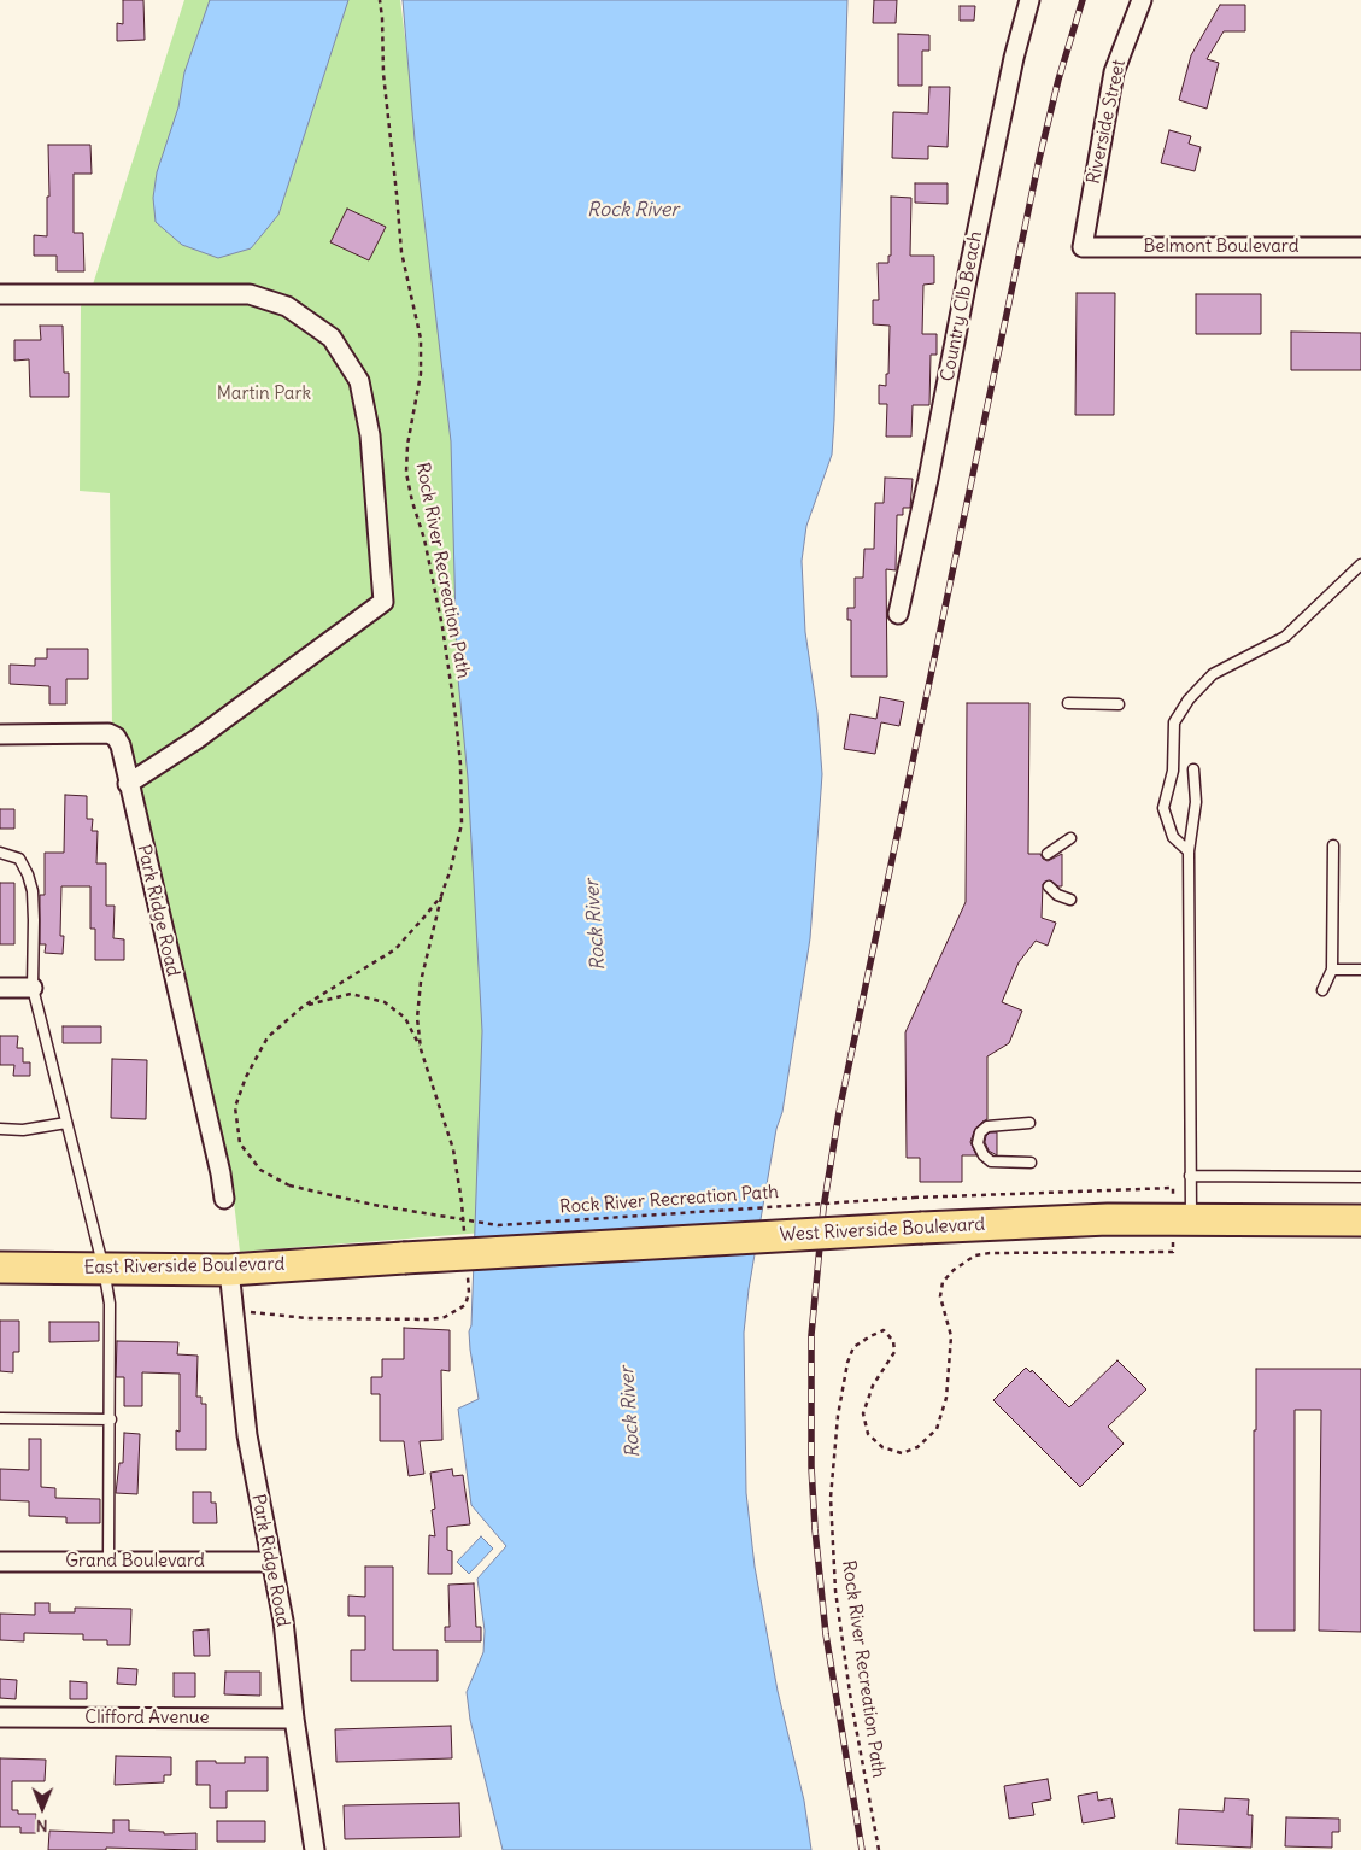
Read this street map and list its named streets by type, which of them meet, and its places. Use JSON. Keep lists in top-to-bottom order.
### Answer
{
  "streets": {
    "main road": ["West Riverside Boulevard", "East Riverside Boulevard"],
    "street": [
      "Riverside Street",
      "Belmont Boulevard",
      "Country Clb Beach",
      "Park Ridge Road",
      "Grand Boulevard",
      "Clifford Avenue"
    ],
    "path": ["Rock River Recreation Path"]
  },
  "crossings": [
    ["Riverside Street", "Belmont Boulevard"],
    ["Rock River Recreation Path", "West Riverside Boulevard"],
    ["Park Ridge Road", "East Riverside Boulevard"],
    ["Park Ridge Road", "Grand Boulevard"],
    ["Park Ridge Road", "Clifford Avenue"],
    ["West Riverside Boulevard", "East Riverside Boulevard"]
  ],
  "water": ["Rock River"],
  "parks": ["Martin Park"],
  "north": "bottom"
}
